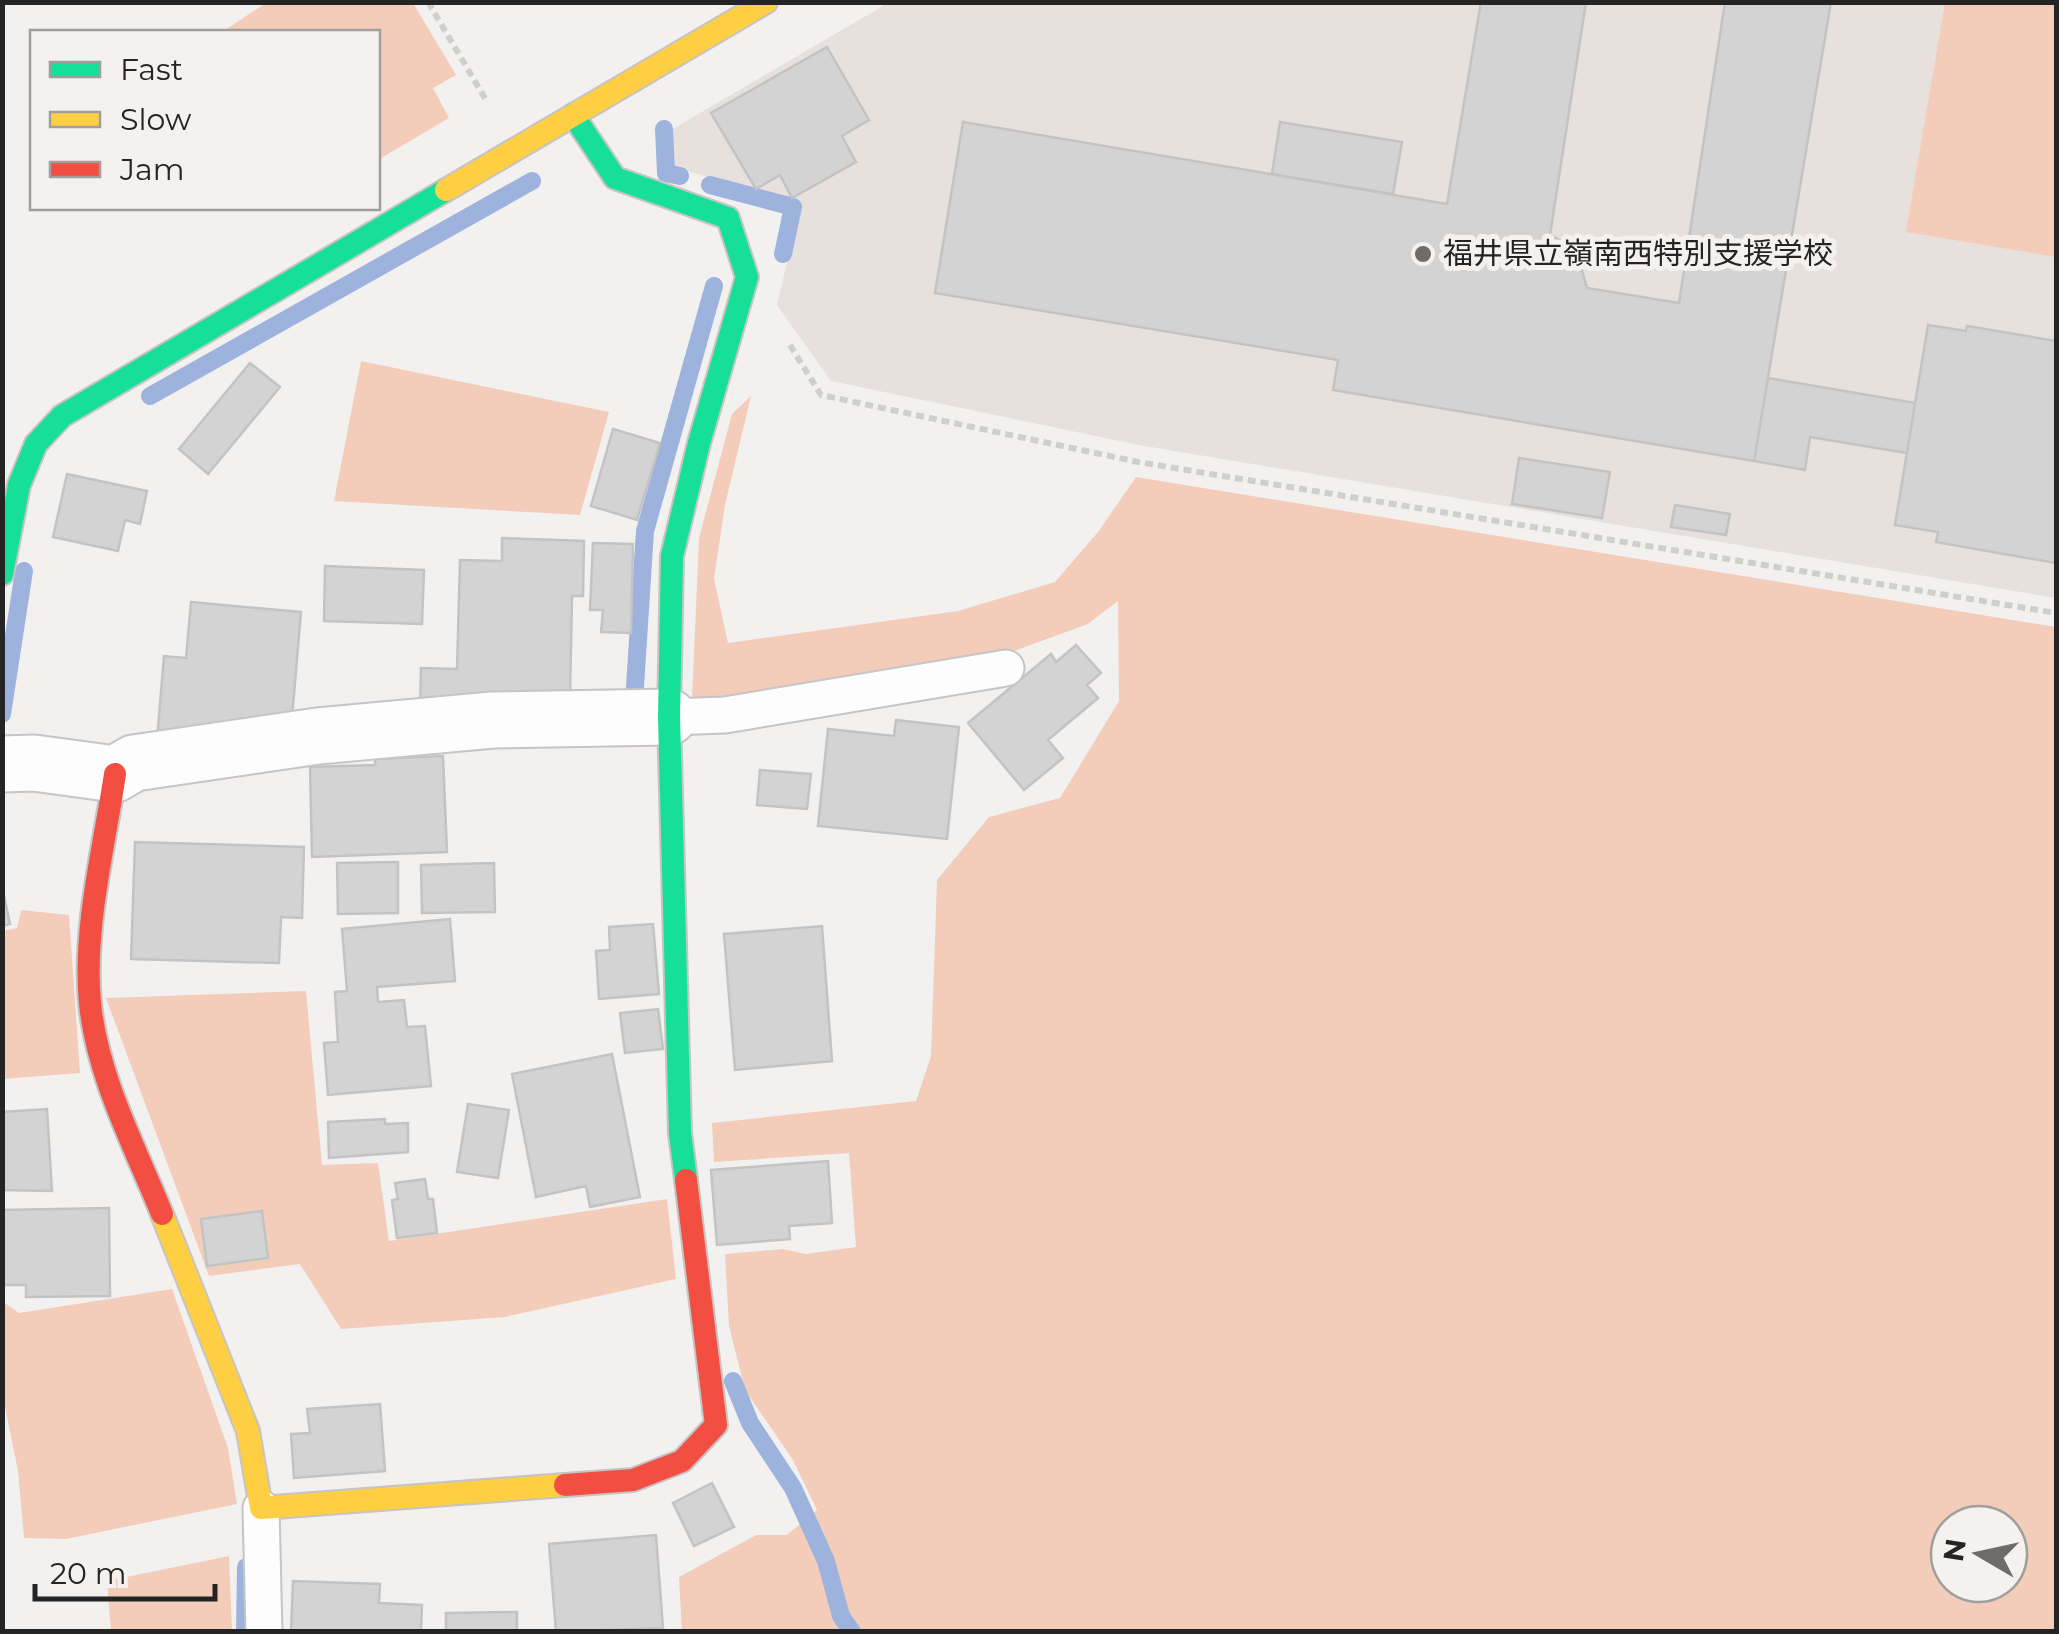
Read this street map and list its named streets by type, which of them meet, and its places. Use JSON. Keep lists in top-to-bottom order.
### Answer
{
  "places": ["福井県立嶺南西特別支援学校"],
  "legend": ["Fast", "Slow", "Jam"],
  "scale_bar": "20 m",
  "north": "left"
}
